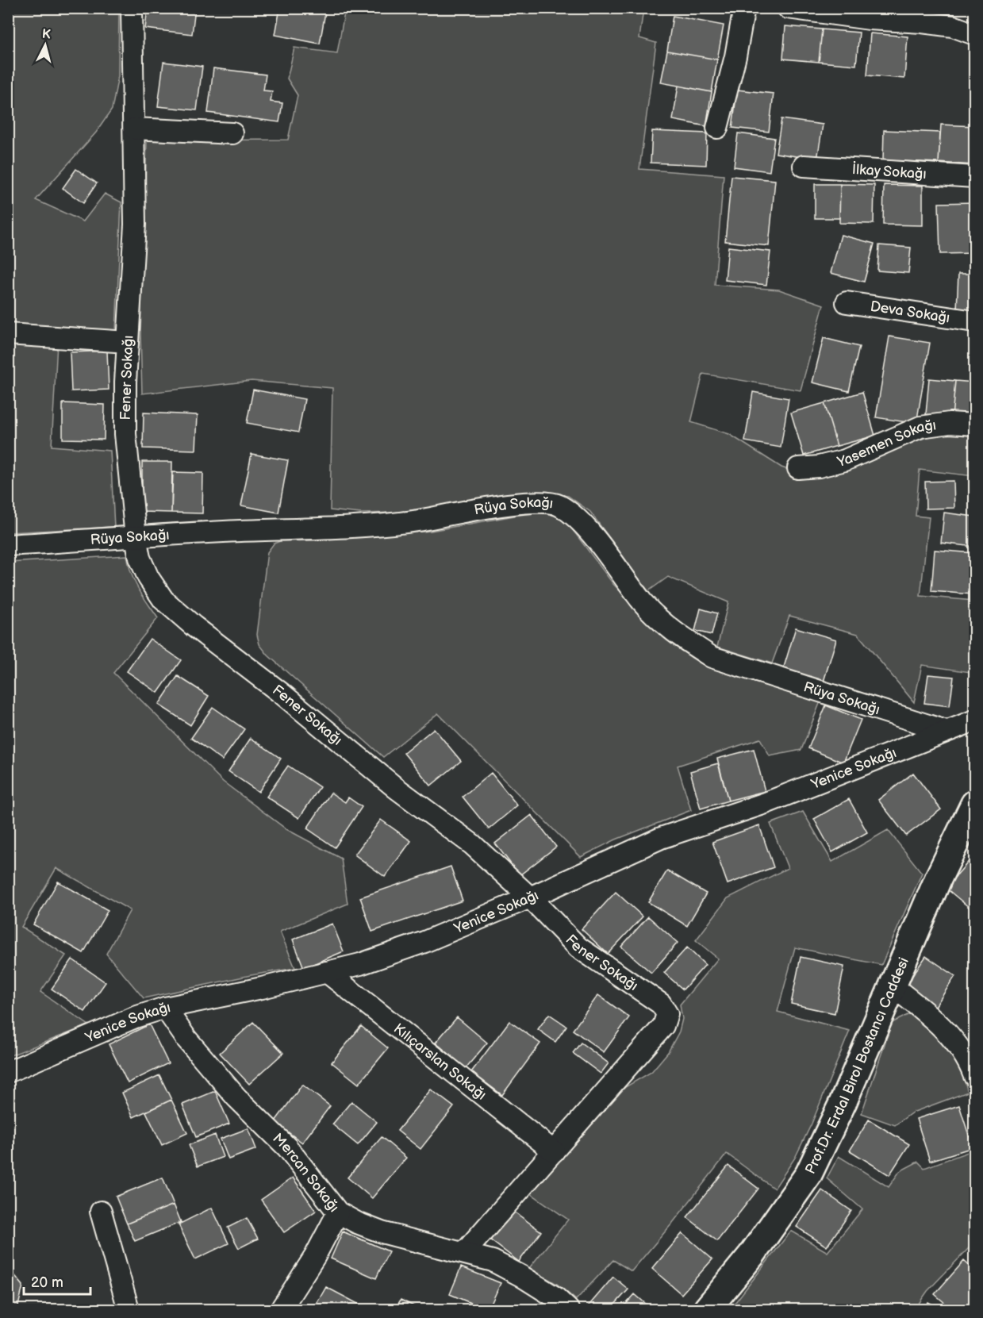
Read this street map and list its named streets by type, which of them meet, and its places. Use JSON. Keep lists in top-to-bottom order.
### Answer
{
  "streets": {
    "street": [
      "İlkay Sokağı",
      "Deva Sokağı",
      "Fener Sokağı",
      "Yasemen Sokağı",
      "Rüya Sokağı",
      "Yenice Sokağı",
      "Kılıçarslan Sokağı",
      "Prof.Dr. Erdal Birol Bostancı Caddesi",
      "Mercan Sokağı"
    ]
  },
  "crossings": [
    ["Fener Sokağı", "Rüya Sokağı"],
    ["Fener Sokağı", "Yenice Sokağı"],
    ["Fener Sokağı", "Kılıçarslan Sokağı"],
    ["Fener Sokağı", "Mercan Sokağı"],
    ["Rüya Sokağı", "Yenice Sokağı"],
    ["Yenice Sokağı", "Kılıçarslan Sokağı"],
    ["Yenice Sokağı", "Mercan Sokağı"]
  ],
  "scale_bar": "20 m",
  "north": "top"
}
